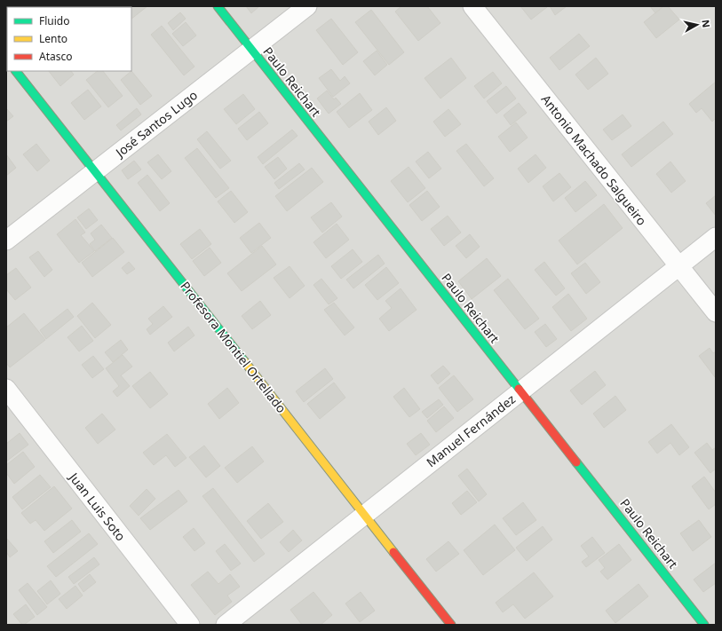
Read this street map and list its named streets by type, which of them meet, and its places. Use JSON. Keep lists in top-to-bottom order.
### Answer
{
  "streets": {
    "street": [
      "Paulo Reichart",
      "José Santos Lugo",
      "Antonio Machado Salgueiro",
      "Profesora Montiel Ortellado",
      "Manuel Fernández",
      "Juan Luis Soto"
    ]
  },
  "crossings": [
    ["Paulo Reichart", "José Santos Lugo"],
    ["Paulo Reichart", "Manuel Fernández"],
    ["José Santos Lugo", "Profesora Montiel Ortellado"],
    ["Antonio Machado Salgueiro", "Manuel Fernández"],
    ["Profesora Montiel Ortellado", "Manuel Fernández"]
  ],
  "legend": ["Fluido", "Lento", "Atasco"],
  "north": "right"
}
